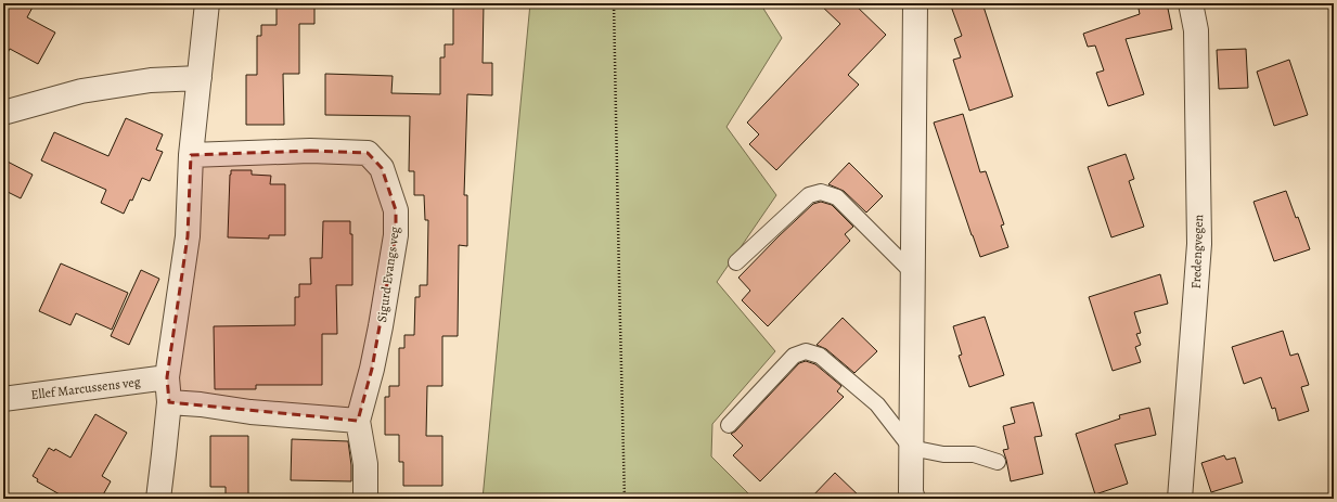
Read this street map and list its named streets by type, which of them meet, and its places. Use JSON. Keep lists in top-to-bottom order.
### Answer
{
  "streets": {
    "street": ["Fredengvegen", "Sigurd Evangs veg", "Ellef Marcussens veg"]
  }
}
